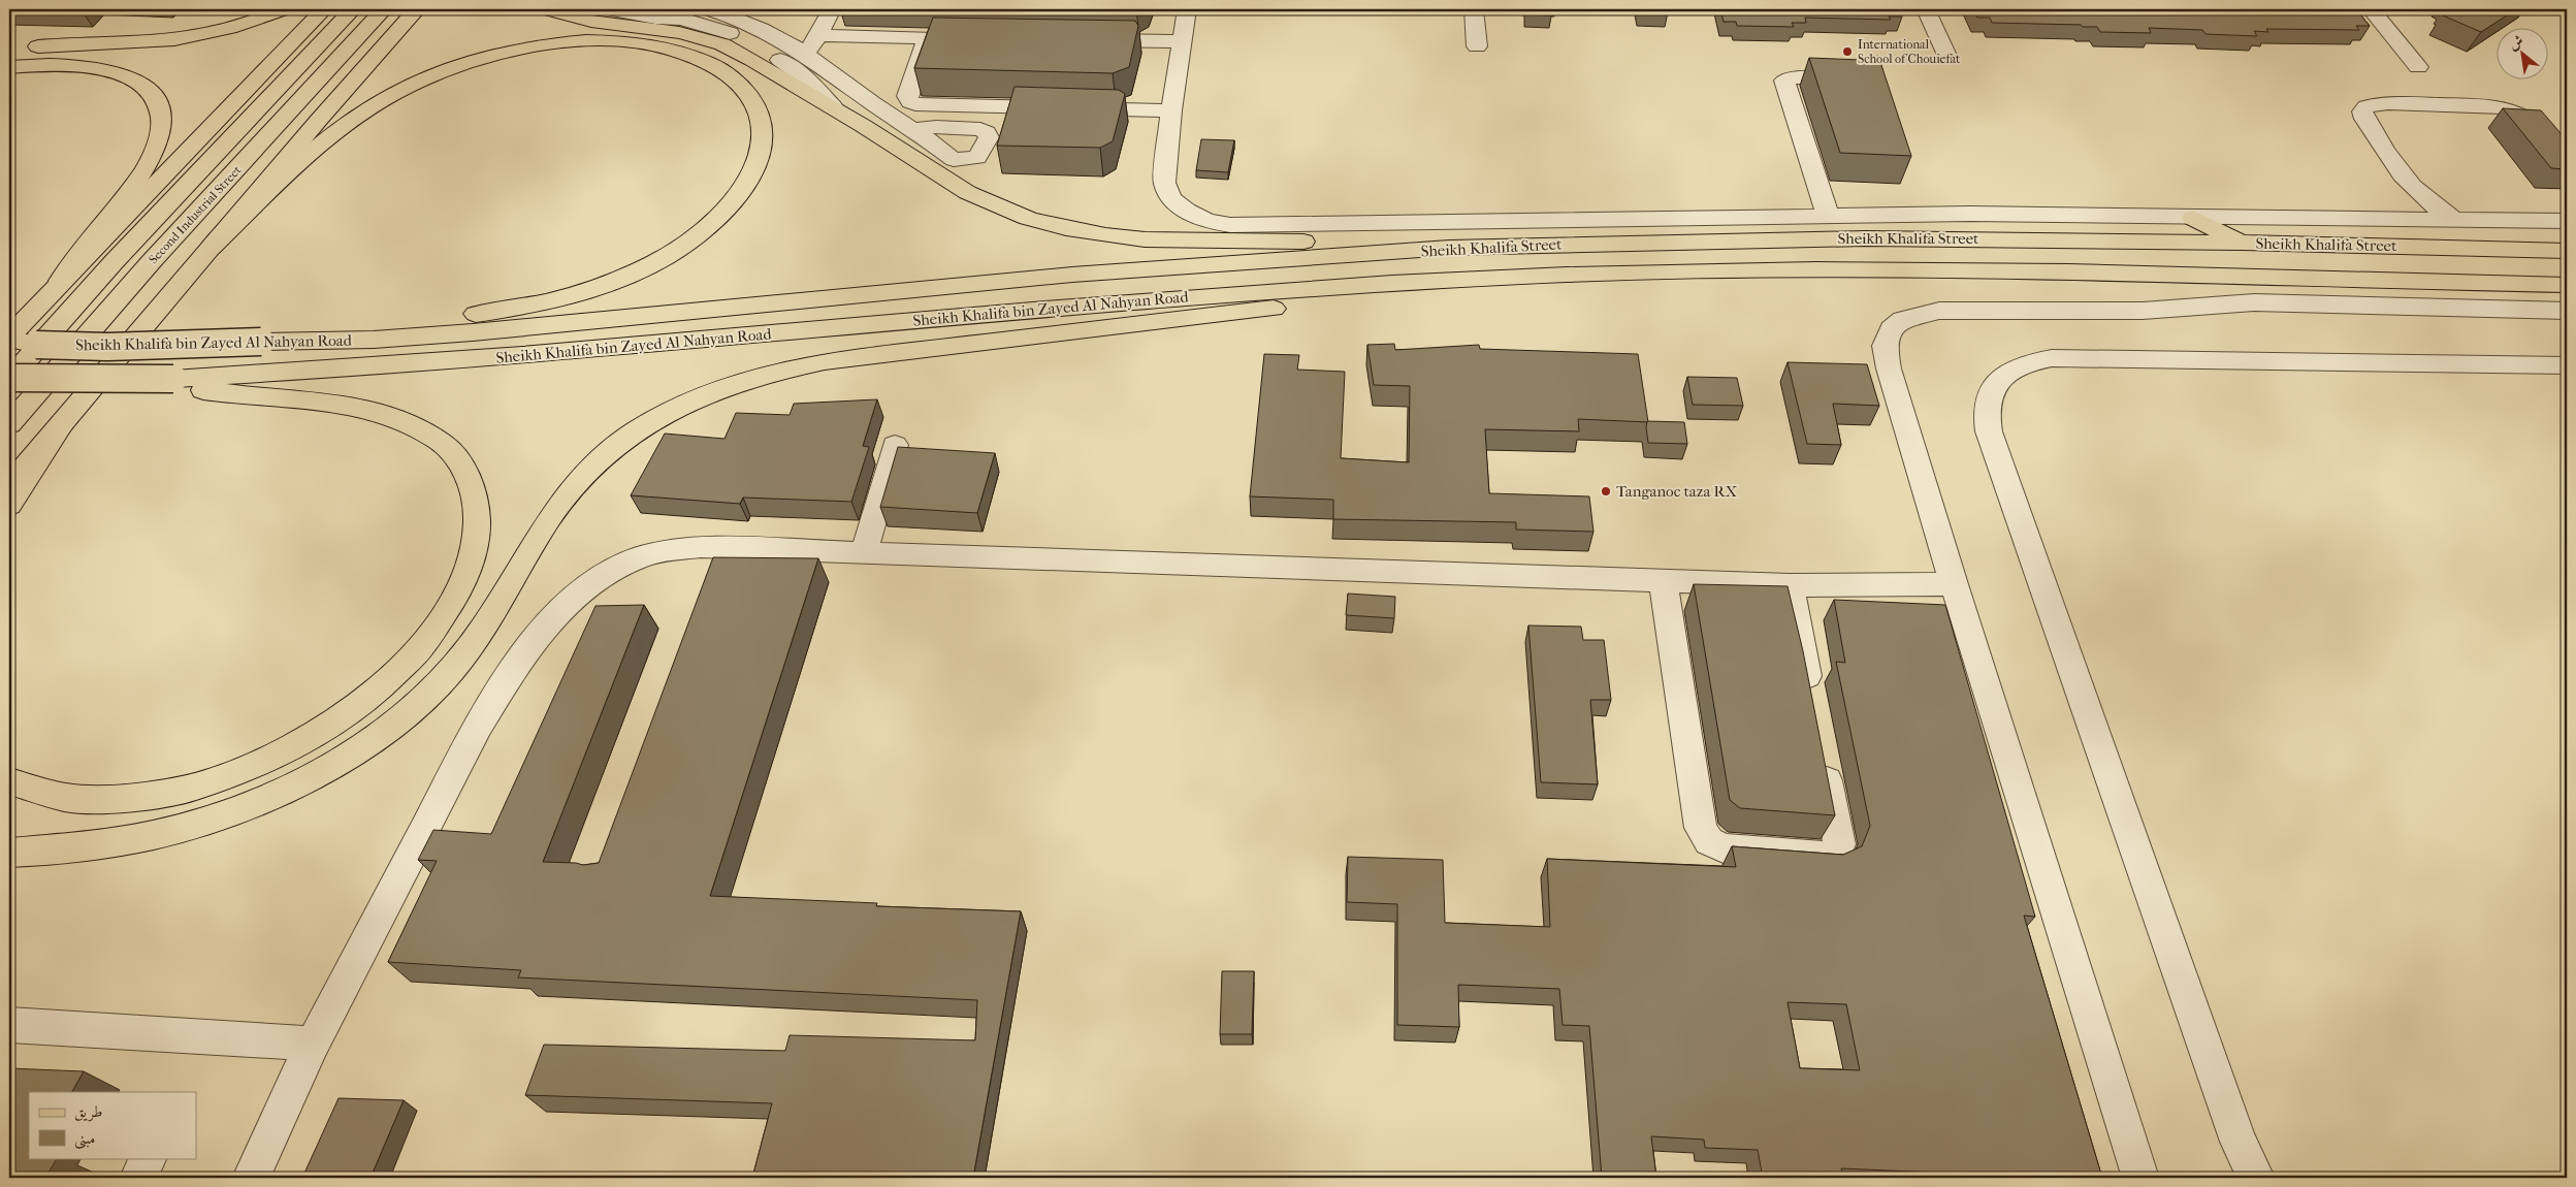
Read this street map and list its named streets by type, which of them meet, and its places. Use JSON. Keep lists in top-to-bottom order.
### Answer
{
  "streets": {
    "main road": ["Second Industrial Street", "Sheikh Khalifa Street", "Sheikh Khalifa bin Zayed Al Nahyan Road"]
  },
  "crossings": [
    ["Second Industrial Street", "Sheikh Khalifa bin Zayed Al Nahyan Road"],
    ["Sheikh Khalifa Street", "Sheikh Khalifa bin Zayed Al Nahyan Road"]
  ],
  "places": ["International School of Chouiefat", "Tanganoc taza RX"],
  "legend": ["طريق", "مبنى"],
  "north": "top left"
}
